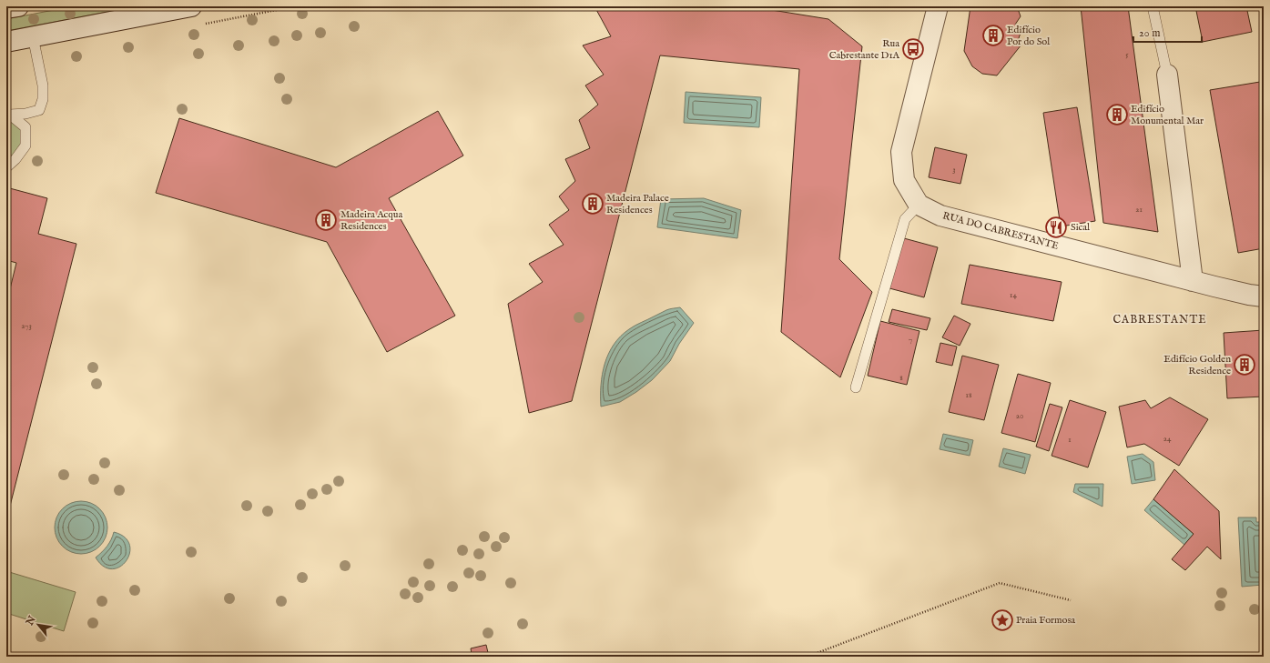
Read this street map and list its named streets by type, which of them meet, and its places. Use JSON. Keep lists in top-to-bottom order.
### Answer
{
  "streets": {
    "street": ["RUA DO CABRESTANTE"]
  },
  "districts": ["CABRESTANTE"],
  "places": {
    "building": [
      "Edifício Por do Sol",
      "Edifício Monumental Mar",
      "Madeira Palace Residences",
      "Madeira Acqua Residences",
      "Edifício Golden Residence"
    ],
    "bus stop": ["Rua Cabrestante D1A"],
    "restaurant": ["Sical"],
    "place": ["Praia Formosa"]
  },
  "house_numbers": [
    "5",
    "3",
    "21",
    "14",
    "273",
    "7",
    "8",
    "18",
    "20",
    "24",
    "1"
  ],
  "scale_bar": "20 m",
  "north": "top left"
}
